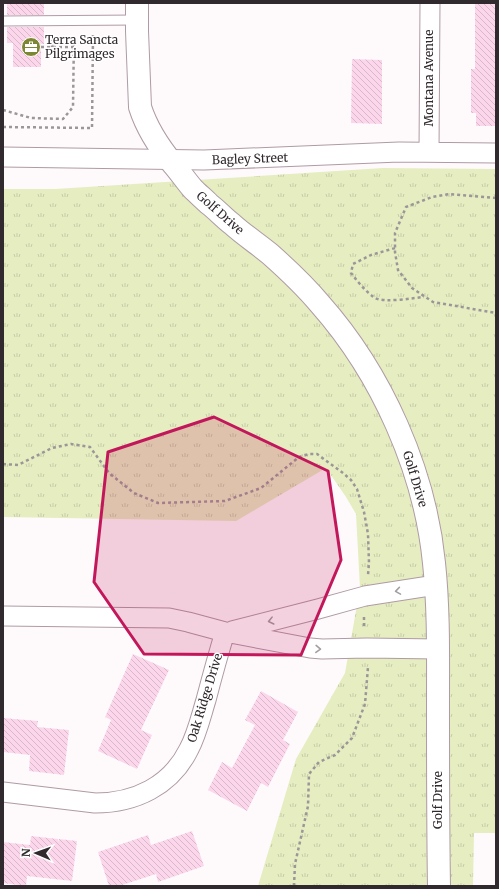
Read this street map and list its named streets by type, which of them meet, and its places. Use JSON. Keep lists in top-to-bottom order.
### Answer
{
  "streets": {
    "street": [
      "Montana Avenue",
      "Bagley Street",
      "Golf Drive",
      "Oak Ridge Drive"
    ]
  },
  "crossings": [
    ["Montana Avenue", "Bagley Street"],
    ["Bagley Street", "Golf Drive"]
  ],
  "places": {
    "office": ["Terra Sancta Pilgrimages"]
  },
  "north": "left"
}
